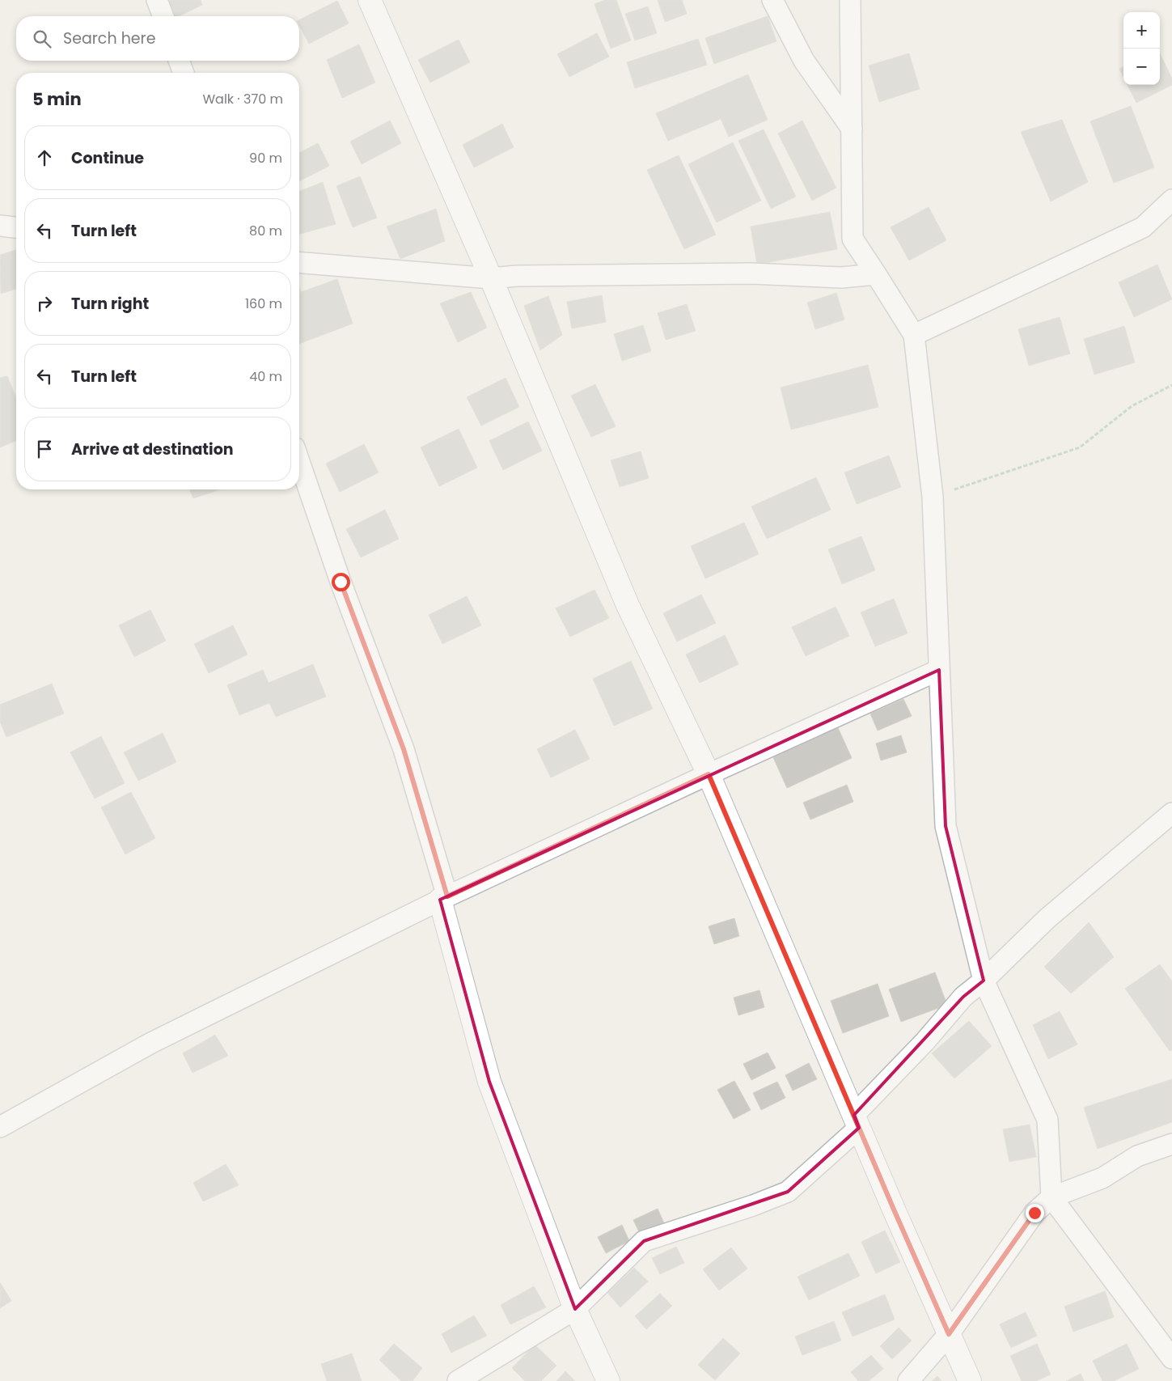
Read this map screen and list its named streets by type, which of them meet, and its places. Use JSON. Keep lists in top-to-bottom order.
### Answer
{
  "page": {
    "map_buttons": ["+", "−"],
    "search": "Search here",
    "heading": ["5 min", "Walk · 370 m"],
    "list": [
      ["Continue", "90 m"],
      ["Turn left", "80 m"],
      ["Turn right", "160 m"],
      ["Turn left", "40 m"],
      "Arrive at destination"
    ]
  }
}
